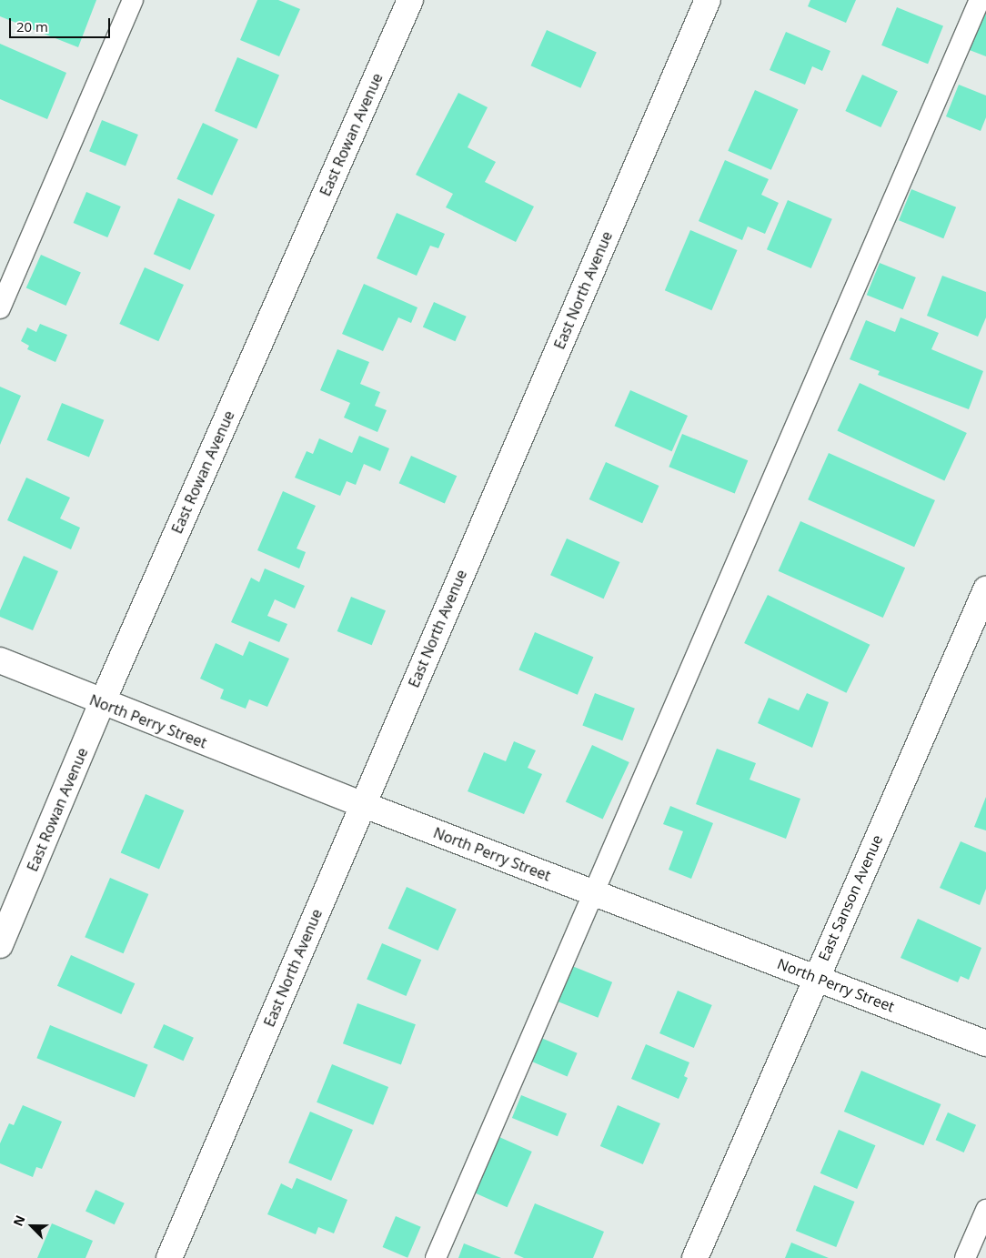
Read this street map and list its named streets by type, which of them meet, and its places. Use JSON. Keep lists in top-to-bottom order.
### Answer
{
  "streets": {
    "street": [
      "East Rowan Avenue",
      "East North Avenue",
      "North Perry Street",
      "East Sanson Avenue"
    ]
  },
  "crossings": [
    ["East Rowan Avenue", "North Perry Street"],
    ["East North Avenue", "North Perry Street"],
    ["North Perry Street", "East Sanson Avenue"]
  ],
  "scale_bar": "20 m",
  "north": "top left"
}
